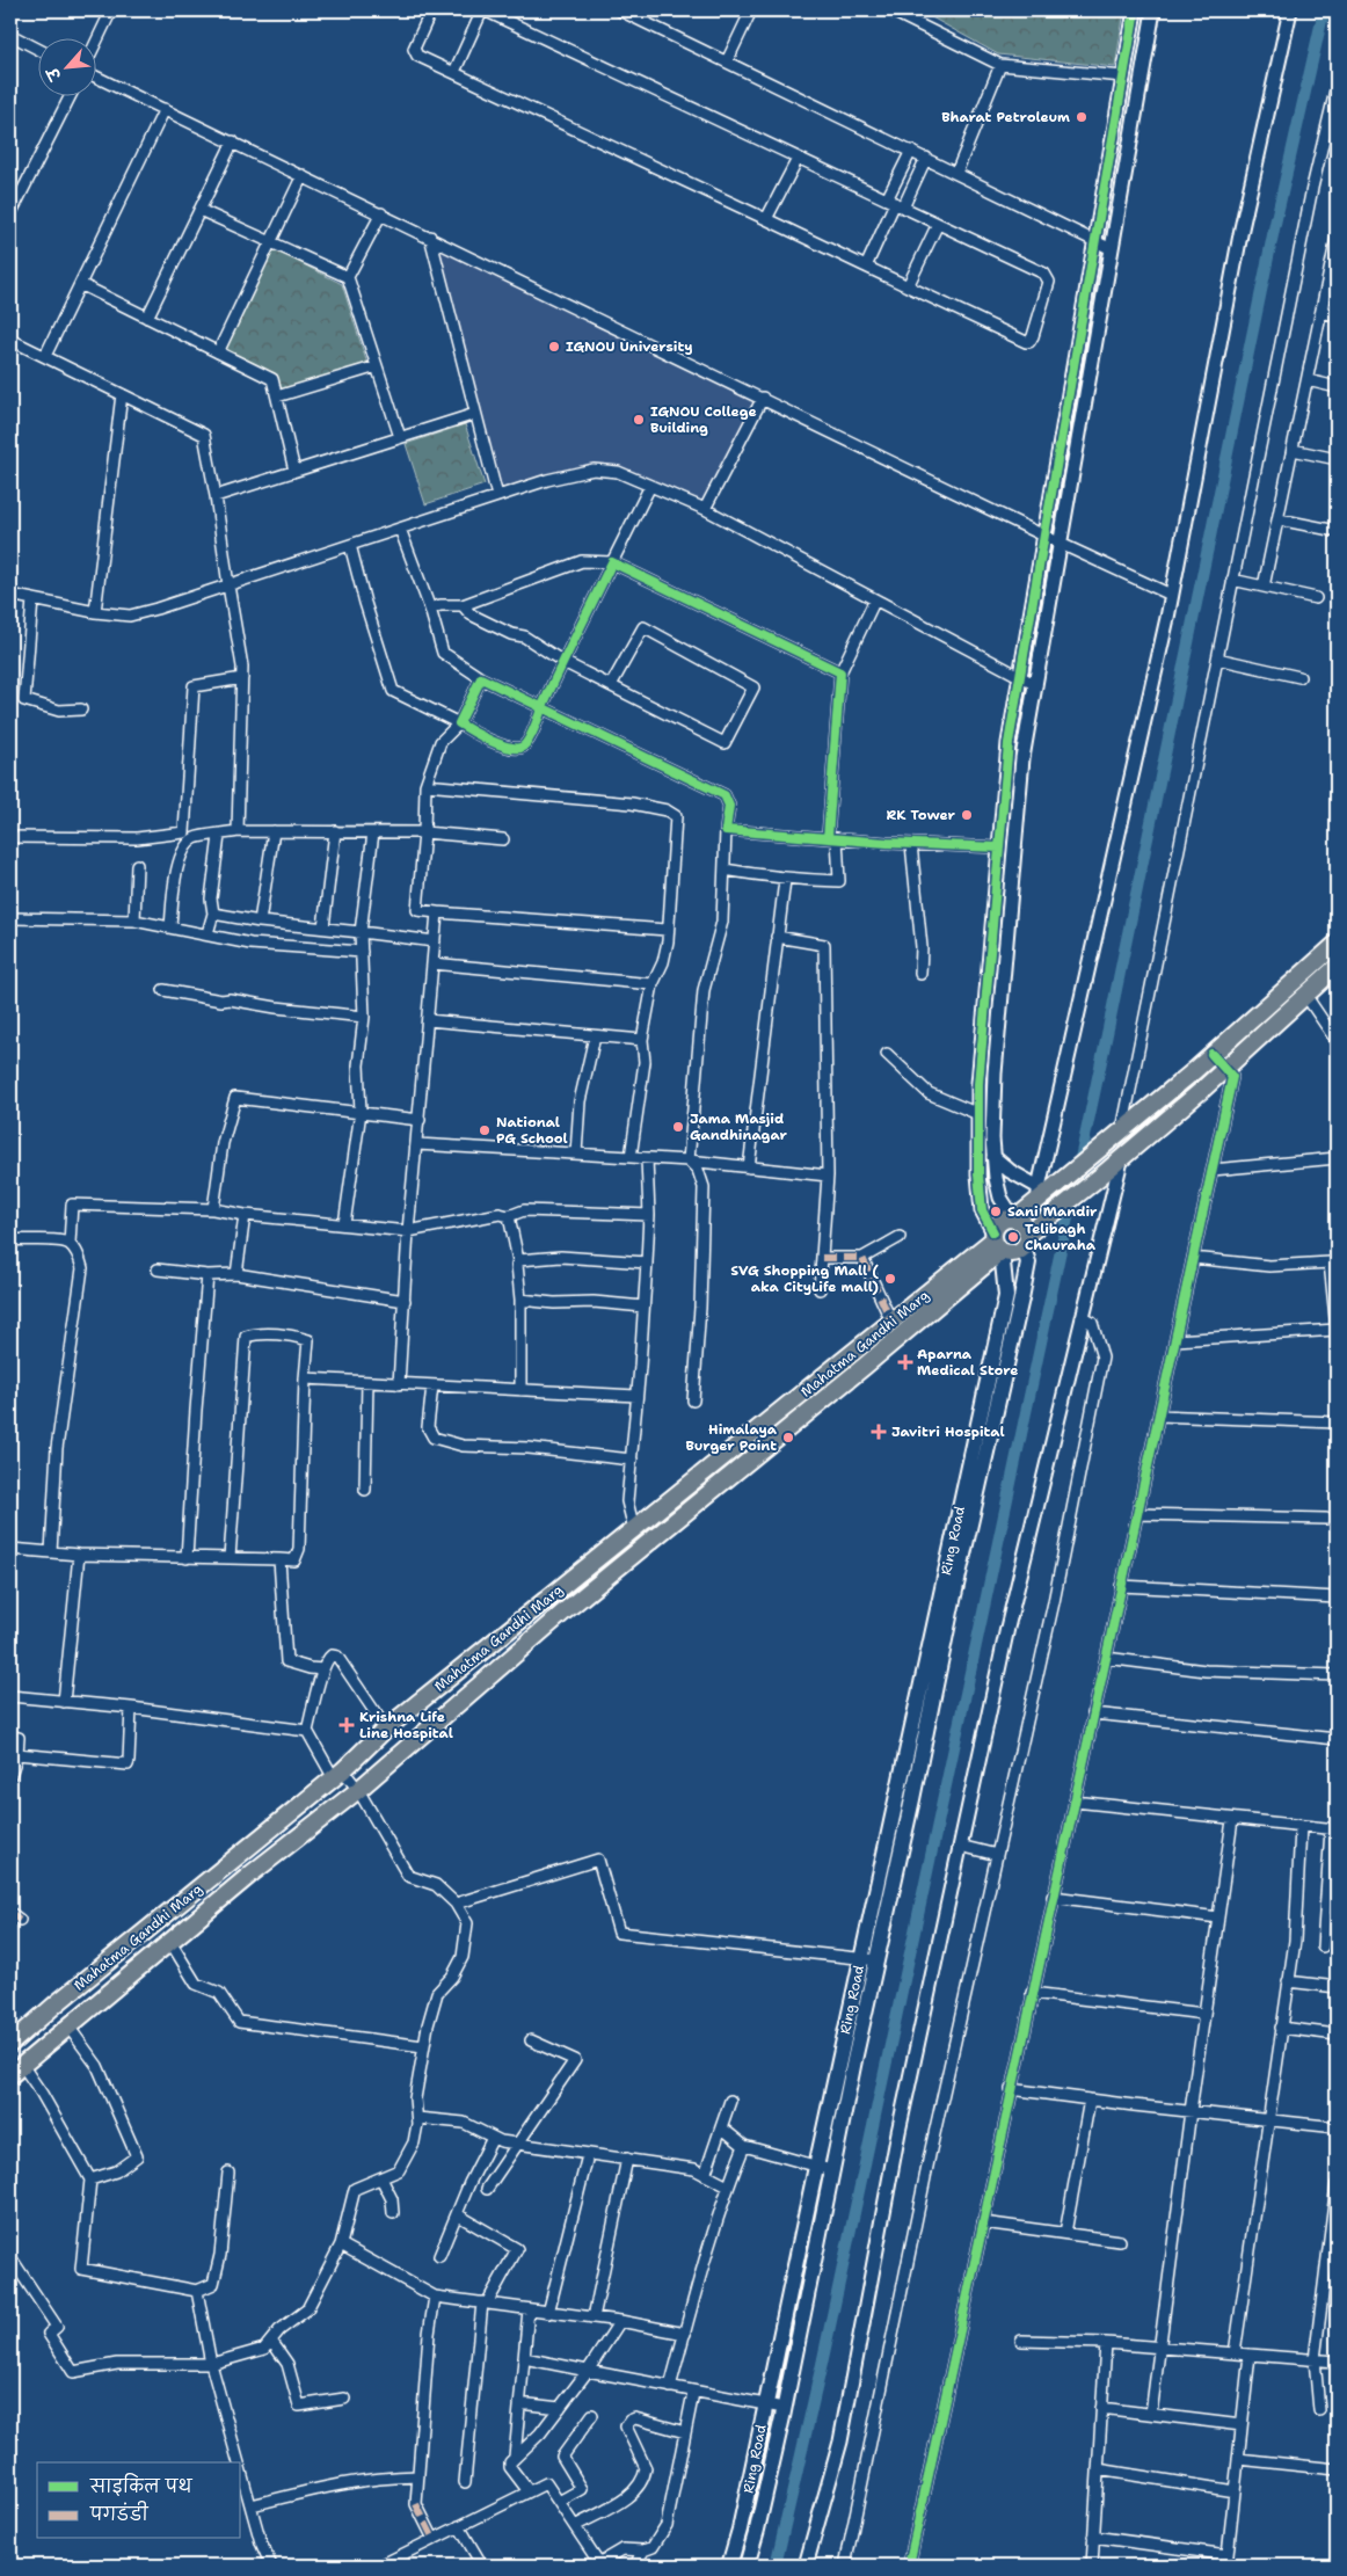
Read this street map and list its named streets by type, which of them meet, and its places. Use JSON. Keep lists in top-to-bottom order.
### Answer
{
  "streets": {
    "main road": ["Mahatma Gandhi Marg", "Ring Road"]
  },
  "crossings": [
    ["Mahatma Gandhi Marg", "Ring Road"]
  ],
  "places": {
    "other": [
      "Bharat Petroleum",
      "IGNOU University",
      "IGNOU College Building",
      "RK Tower",
      "Jama Masjid Gandhinagar",
      "National PG School",
      "Sani Mandir",
      "Telibagh Chauraha",
      "SVG Shopping Mall ( aka CityLife mall)",
      "Himalaya Burger Point"
    ],
    "health": ["Aparna Medical Store", "Javitri Hospital", "Krishna Life Line Hospital"]
  },
  "legend": ["साइकिल पथ", "पगडंडी"],
  "north": "bottom left"
}
